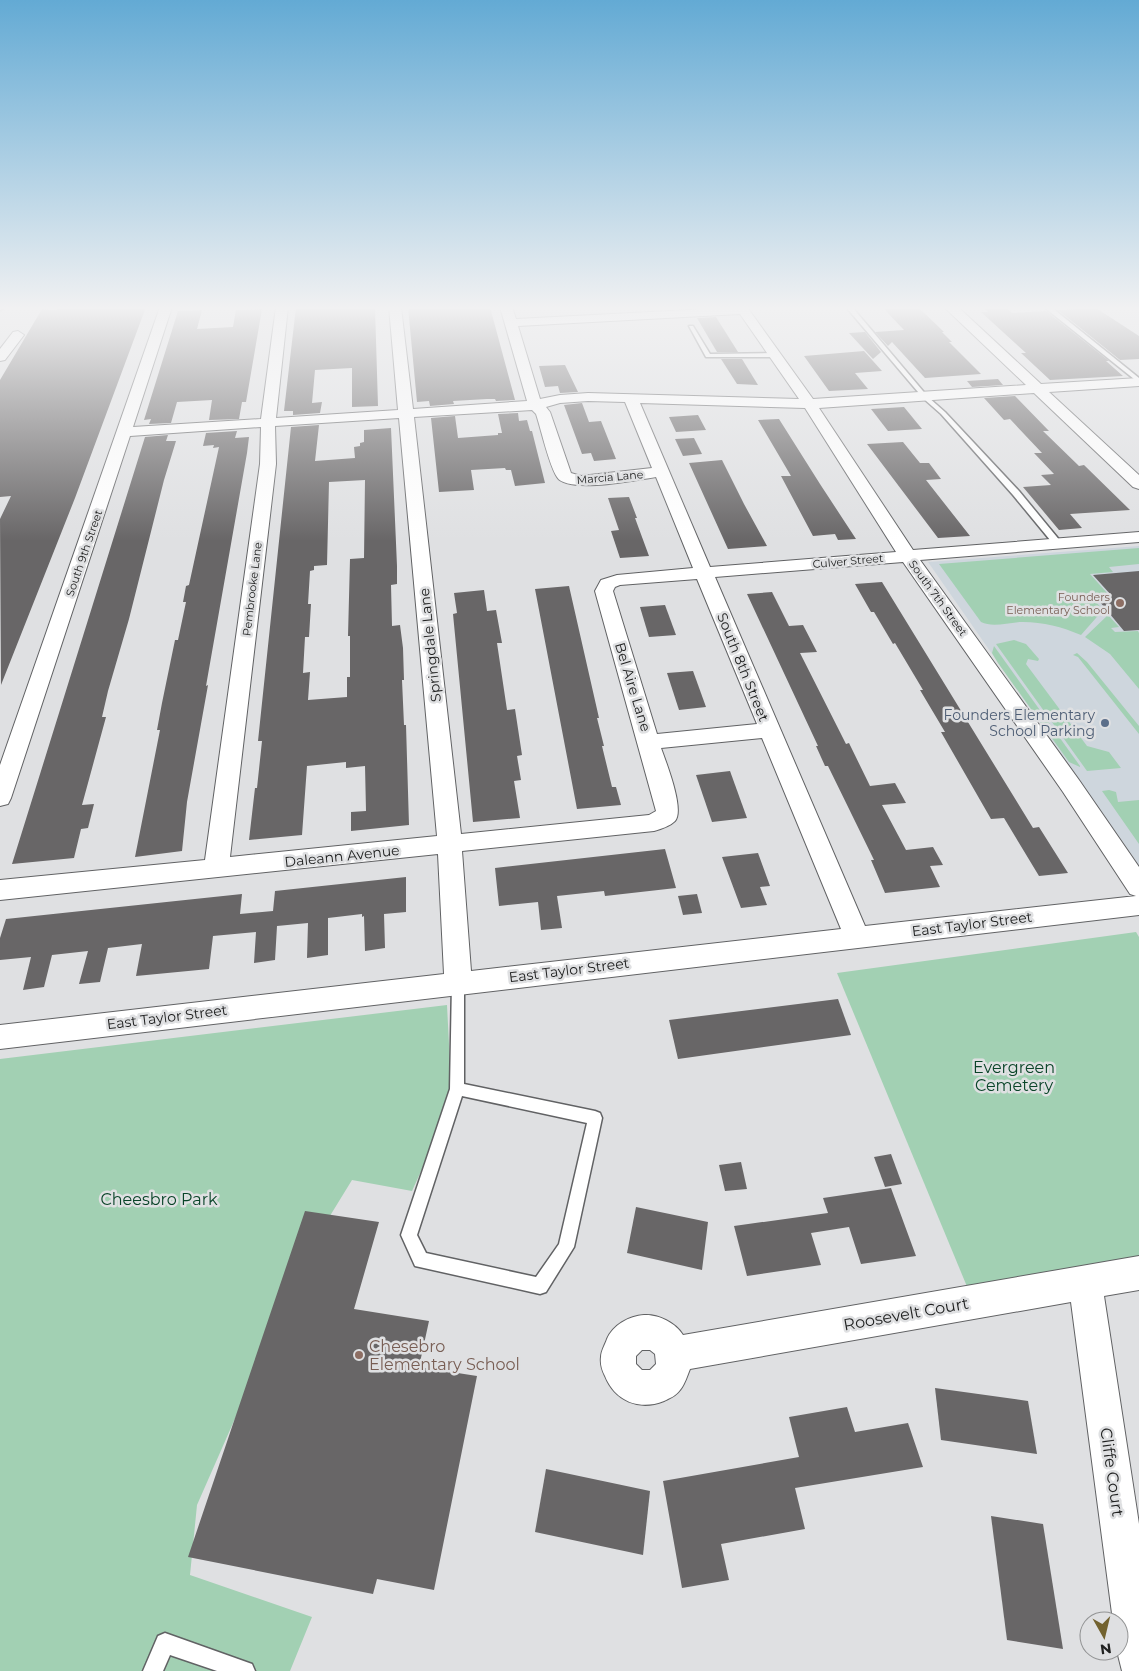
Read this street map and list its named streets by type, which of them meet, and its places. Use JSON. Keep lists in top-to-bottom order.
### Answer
{
  "streets": {
    "street": [
      "Marcia Lane",
      "South 9th Street",
      "Culver Street",
      "Pembrooke Lane",
      "South 7th Street",
      "Springdale Lane",
      "South 8th Street",
      "Bel Aire Lane",
      "Daleann Avenue",
      "East Taylor Street",
      "Roosevelt Court",
      "Cliffe Court"
    ]
  },
  "crossings": [
    ["Marcia Lane", "South 8th Street"],
    ["Culver Street", "South 7th Street"],
    ["Culver Street", "South 8th Street"],
    ["Culver Street", "Bel Aire Lane"],
    ["Pembrooke Lane", "Daleann Avenue"],
    ["Springdale Lane", "Daleann Avenue"],
    ["Springdale Lane", "East Taylor Street"],
    ["South 8th Street", "East Taylor Street"],
    ["Bel Aire Lane", "Daleann Avenue"],
    ["Roosevelt Court", "Cliffe Court"]
  ],
  "parks": ["Evergreen Cemetery", "Cheesbro Park"],
  "places": ["Founders Elementary School", "Founders Elementary School Parking", "Chesebro Elementary School"],
  "north": "bottom"
}
